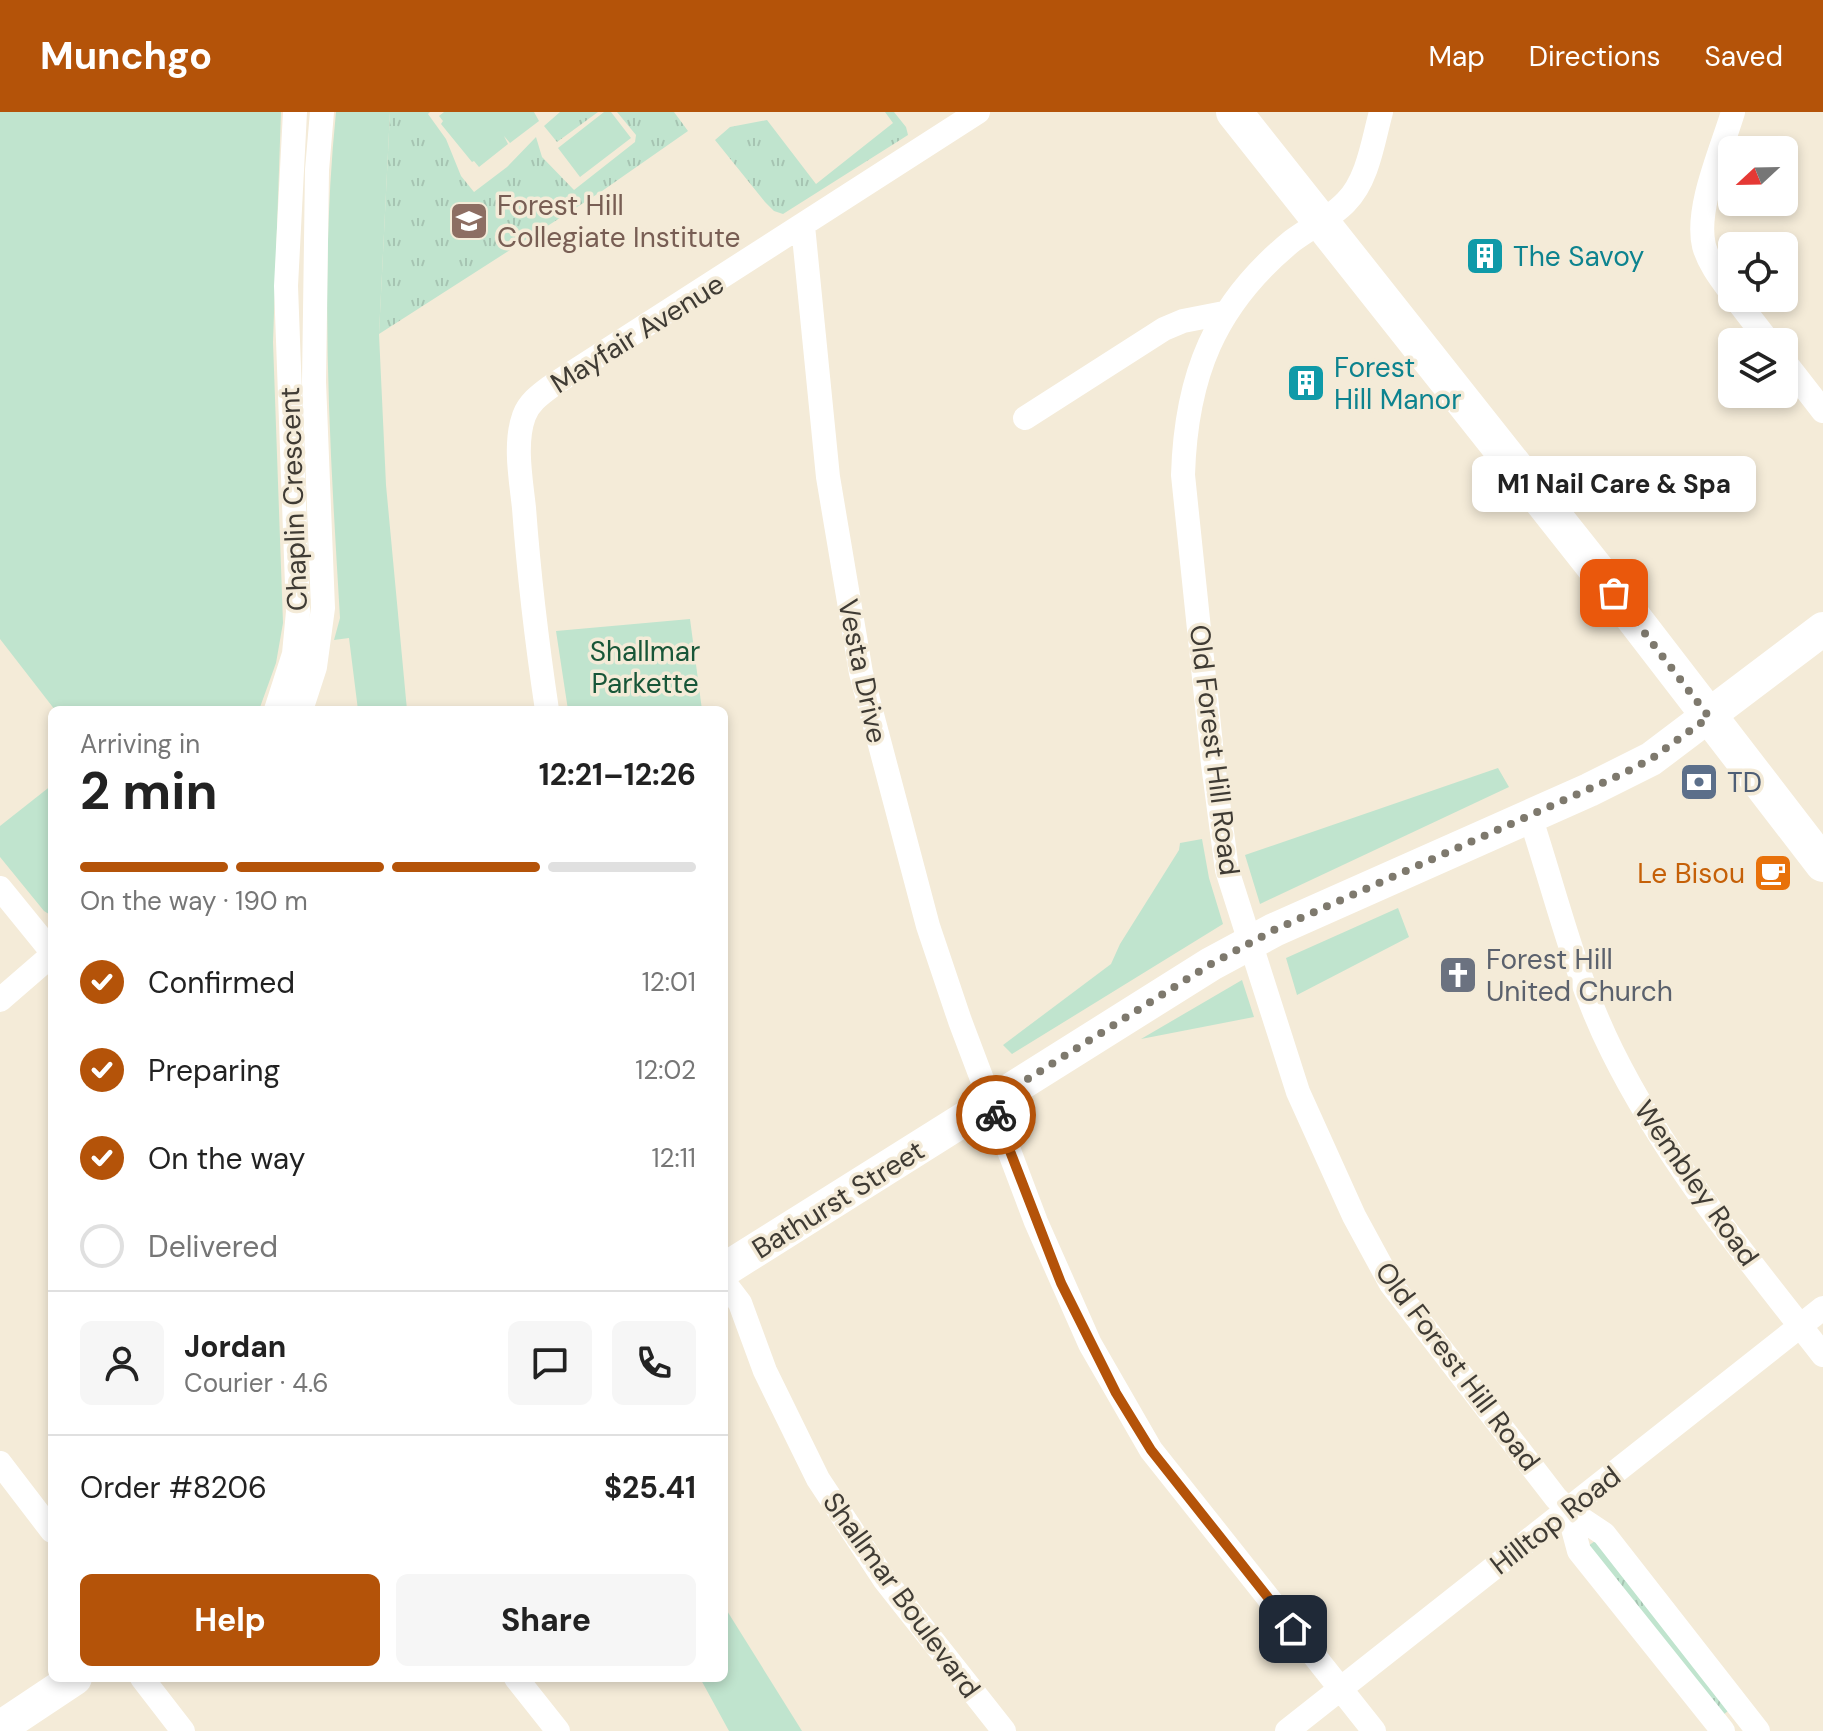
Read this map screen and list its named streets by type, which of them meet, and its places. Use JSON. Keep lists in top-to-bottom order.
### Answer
{
  "streets": {
    "main road": ["Bathurst Street"],
    "street": [
      "Mayfair Avenue",
      "Chaplin Crescent",
      "Vesta Drive",
      "Old Forest Hill Road",
      "Wembley Road",
      "Hilltop Road",
      "Shallmar Boulevard"
    ]
  },
  "crossings": [
    ["Mayfair Avenue", "Vesta Drive"],
    ["Vesta Drive", "Bathurst Street"],
    ["Vesta Drive", "Hilltop Road"],
    ["Old Forest Hill Road", "Hilltop Road"],
    ["Wembley Road", "Bathurst Street"],
    ["Wembley Road", "Hilltop Road"]
  ],
  "parks": ["Shallmar Parkette"],
  "places": {
    "school or university": ["Forest Hill Collegiate Institute"],
    "building": ["The Savoy", "Forest Hill Manor"],
    "other": ["M1 Nail Care & Spa"],
    "bank": ["TD"],
    "cafe": ["Le Bisou"],
    "church": ["Forest Hill United Church"]
  },
  "north": "left",
  "page": {
    "header": "Munchgo",
    "nav": ["Map", "Directions", "Saved"],
    "bubble": "M1 Nail Care & Spa",
    "heading": ["2 min", "Arriving in", "12:21–12:26"],
    "panel": [
      "Jordan",
      "Courier · 4.6",
      "Order #8206",
      "$25.41"
    ],
    "bar": "On the way · 190 m",
    "list": [
      ["Confirmed", "12:01"],
      ["Preparing", "12:02"],
      ["On the way", "12:11"],
      "Delivered"
    ],
    "buttons": ["Help", "Share"]
  }
}
